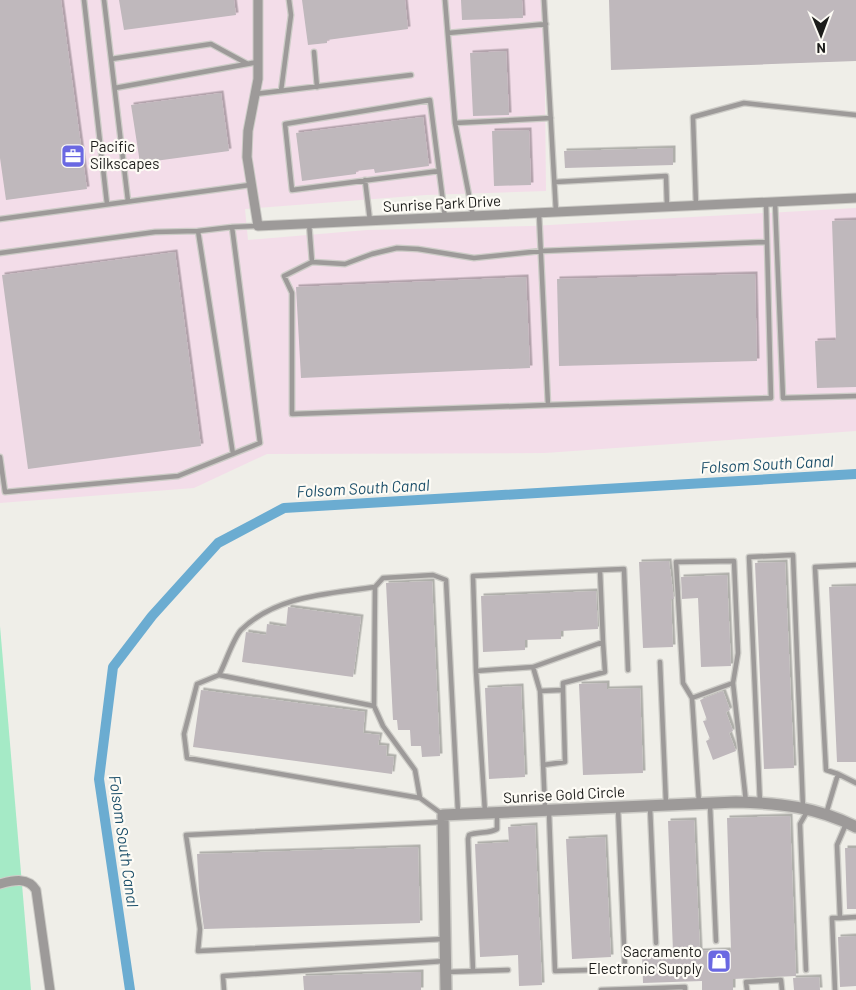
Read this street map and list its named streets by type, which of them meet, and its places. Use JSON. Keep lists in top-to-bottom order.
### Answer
{
  "streets": {
    "street": ["Sunrise Park Drive", "Sunrise Gold Circle"]
  },
  "water": ["Folsom South Canal"],
  "places": {
    "office": ["Pacific Silkscapes"],
    "shop": ["Sacramento Electronic Supply"]
  },
  "north": "bottom"
}
